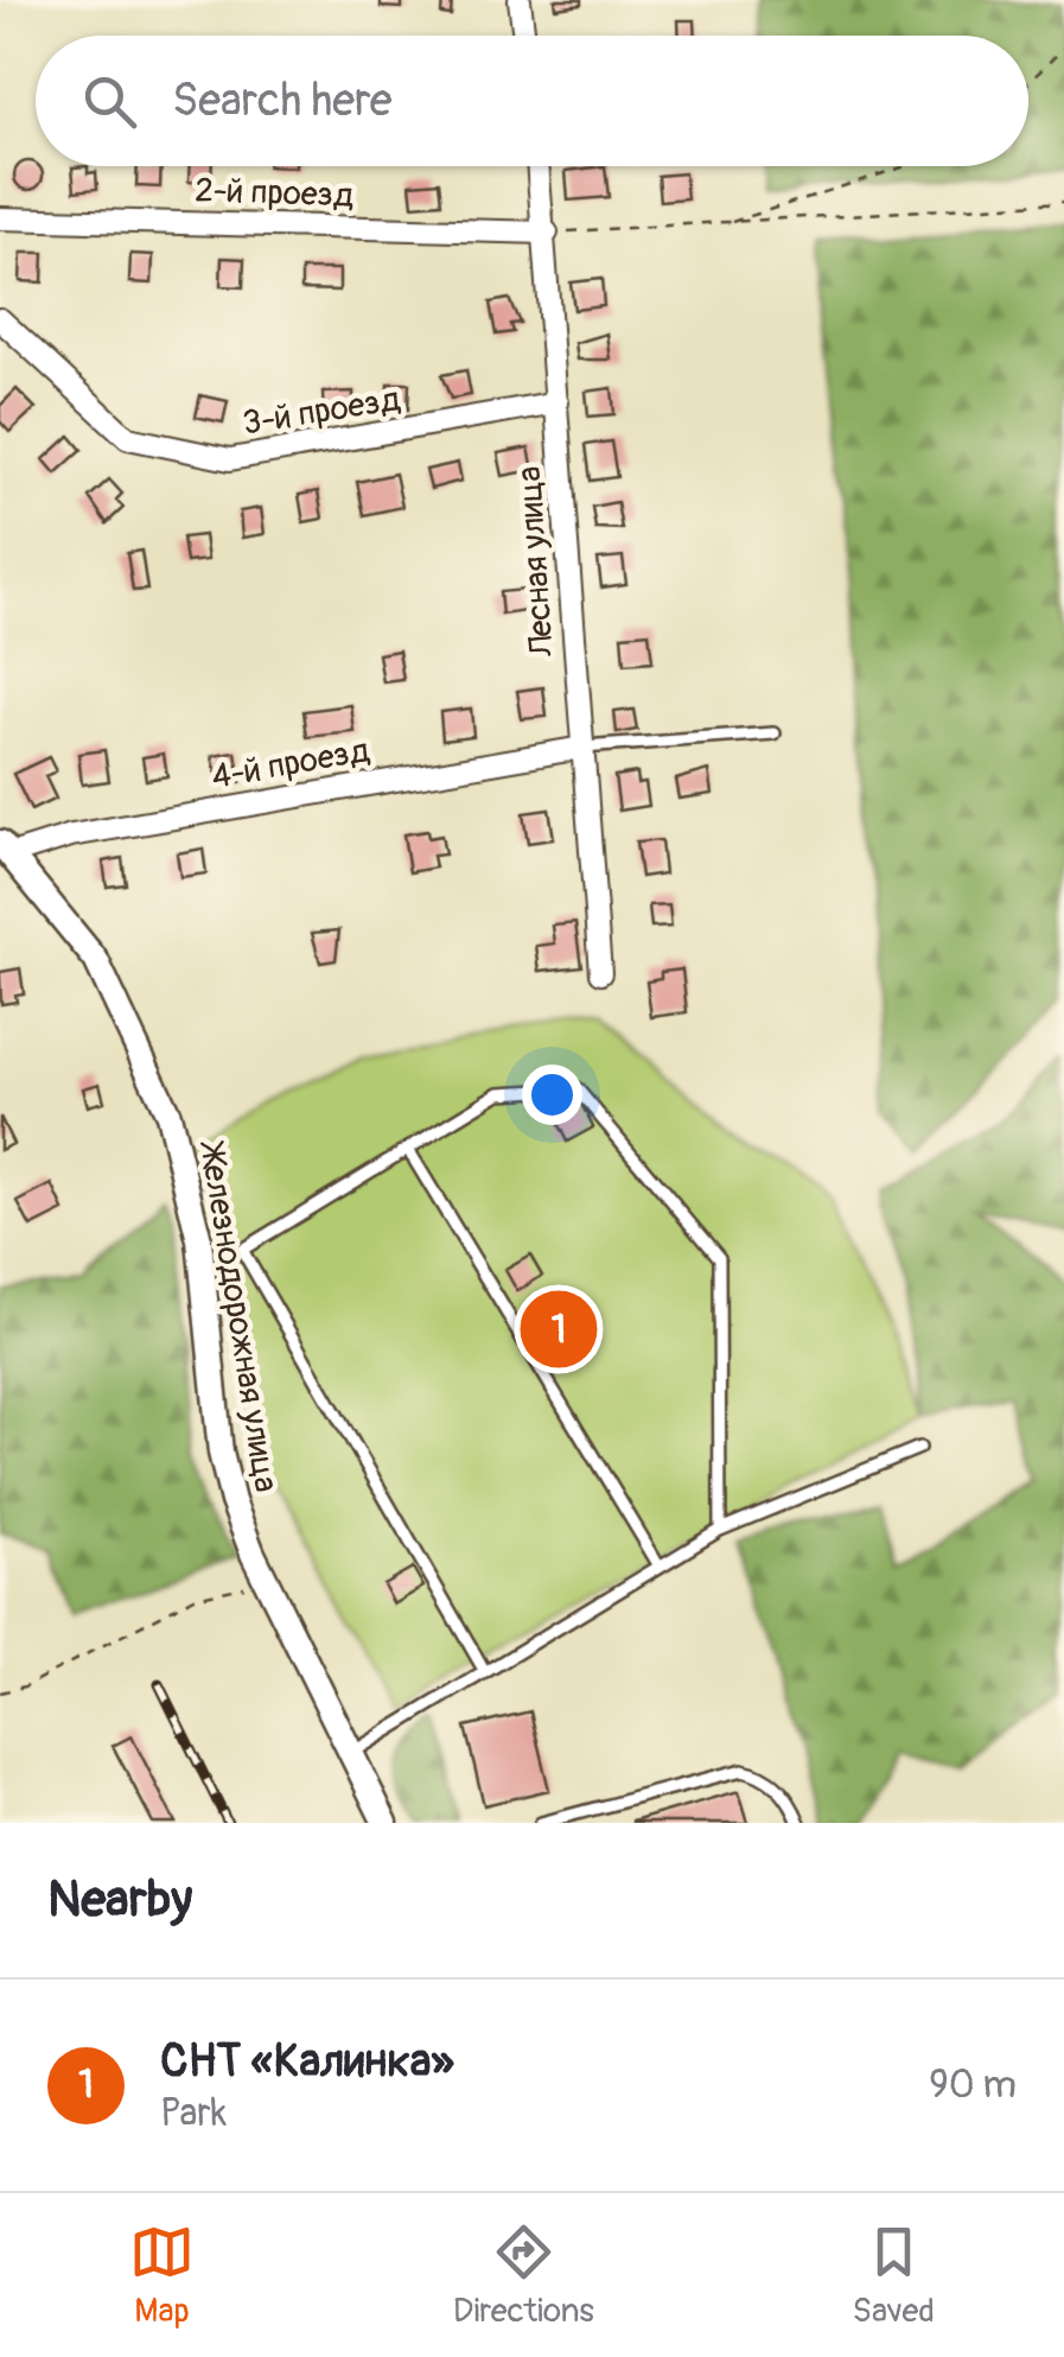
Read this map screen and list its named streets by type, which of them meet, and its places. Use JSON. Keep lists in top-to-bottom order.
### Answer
{
  "streets": {
    "street": [
      "2-й проезд",
      "3-й проезд",
      "Лесная улица",
      "4-й проезд",
      "Железнодорожная улица"
    ]
  },
  "crossings": [
    ["2-й проезд", "Лесная улица"],
    ["3-й проезд", "Лесная улица"],
    ["Лесная улица", "4-й проезд"],
    ["4-й проезд", "Железнодорожная улица"]
  ],
  "page": {
    "search": "Search here",
    "pins": "1",
    "heading": "Nearby",
    "list": [
      {
        "mark": "1",
        "name": "СНТ «Калинка»",
        "note": "Park",
        "value": "90 m"
      }
    ],
    "nav": ["Map", "Directions", "Saved"]
  }
}
